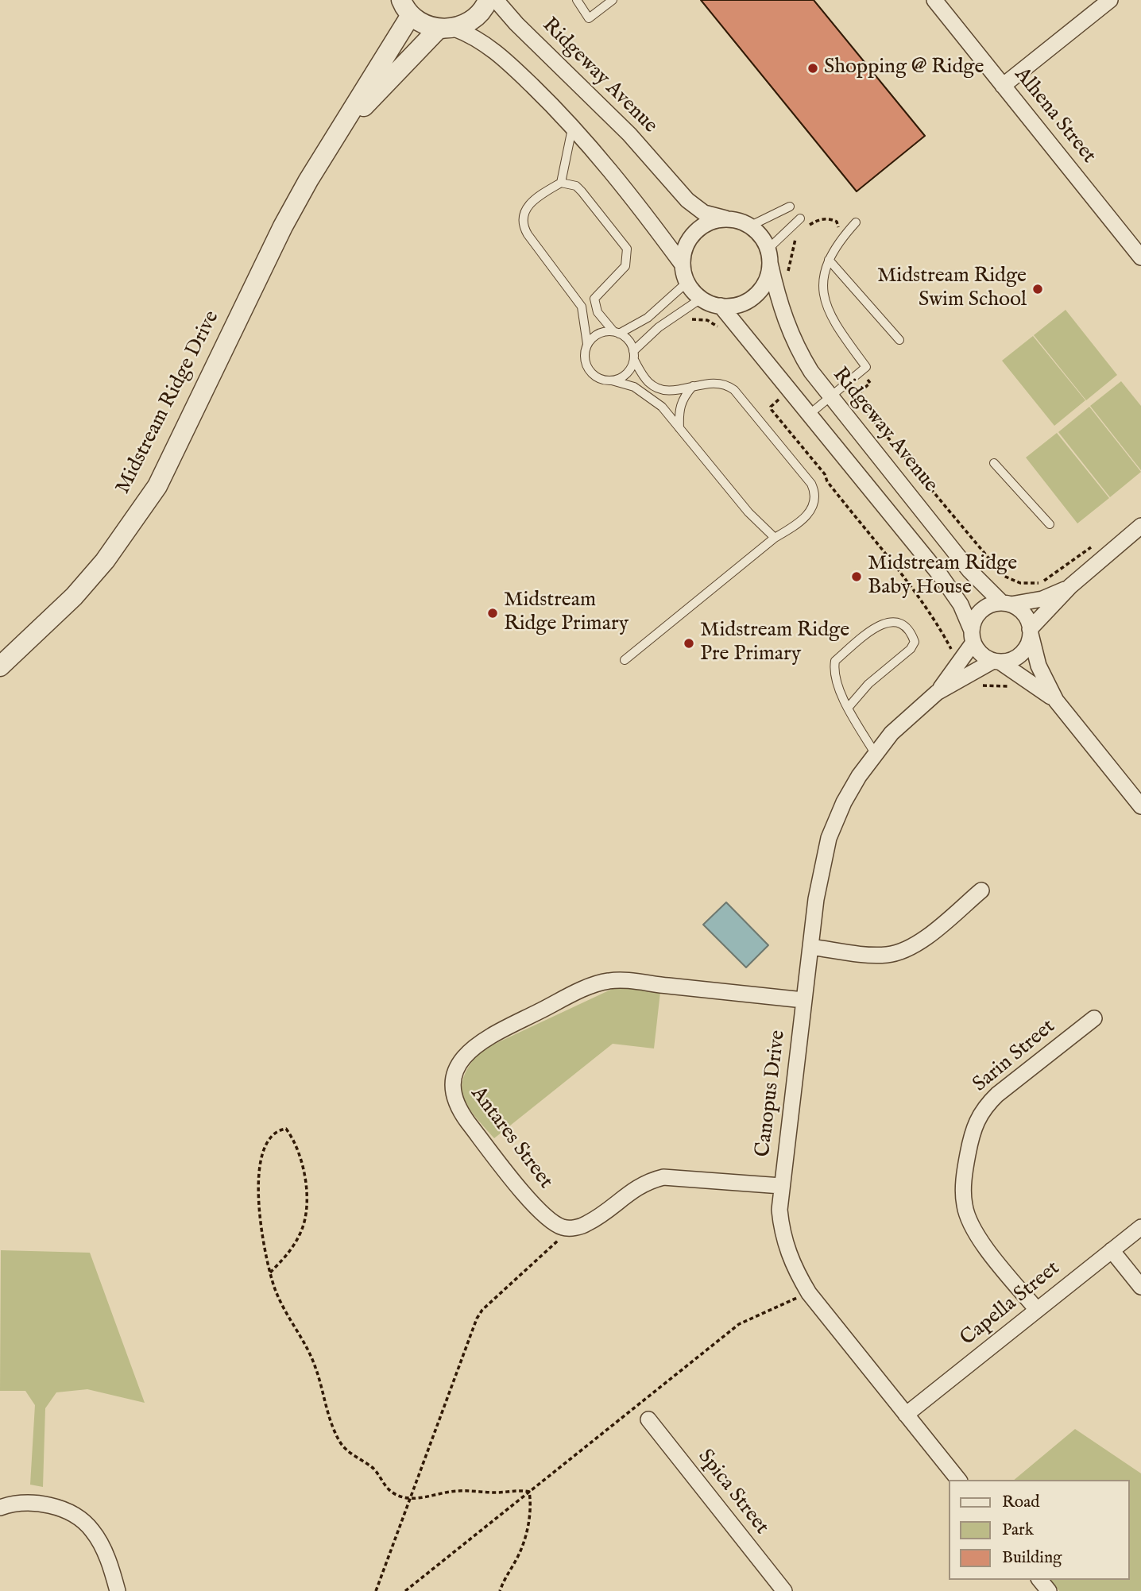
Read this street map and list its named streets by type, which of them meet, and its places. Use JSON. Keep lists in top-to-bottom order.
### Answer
{
  "streets": {
    "street": [
      "Ridgeway Avenue",
      "Alhena Street",
      "Midstream Ridge Drive",
      "Sarin Street",
      "Canopus Drive",
      "Antares Street",
      "Capella Street",
      "Spica Street"
    ]
  },
  "crossings": [
    ["Ridgeway Avenue", "Canopus Drive"],
    ["Sarin Street", "Capella Street"],
    ["Canopus Drive", "Antares Street"],
    ["Canopus Drive", "Capella Street"]
  ],
  "places": [
    "Shopping @ Ridge",
    "Midstream Ridge Swim School",
    "Midstream Ridge Baby House",
    "Midstream Ridge Primary",
    "Midstream Ridge Pre Primary"
  ],
  "legend": ["Road", "Park", "Building"]
}
